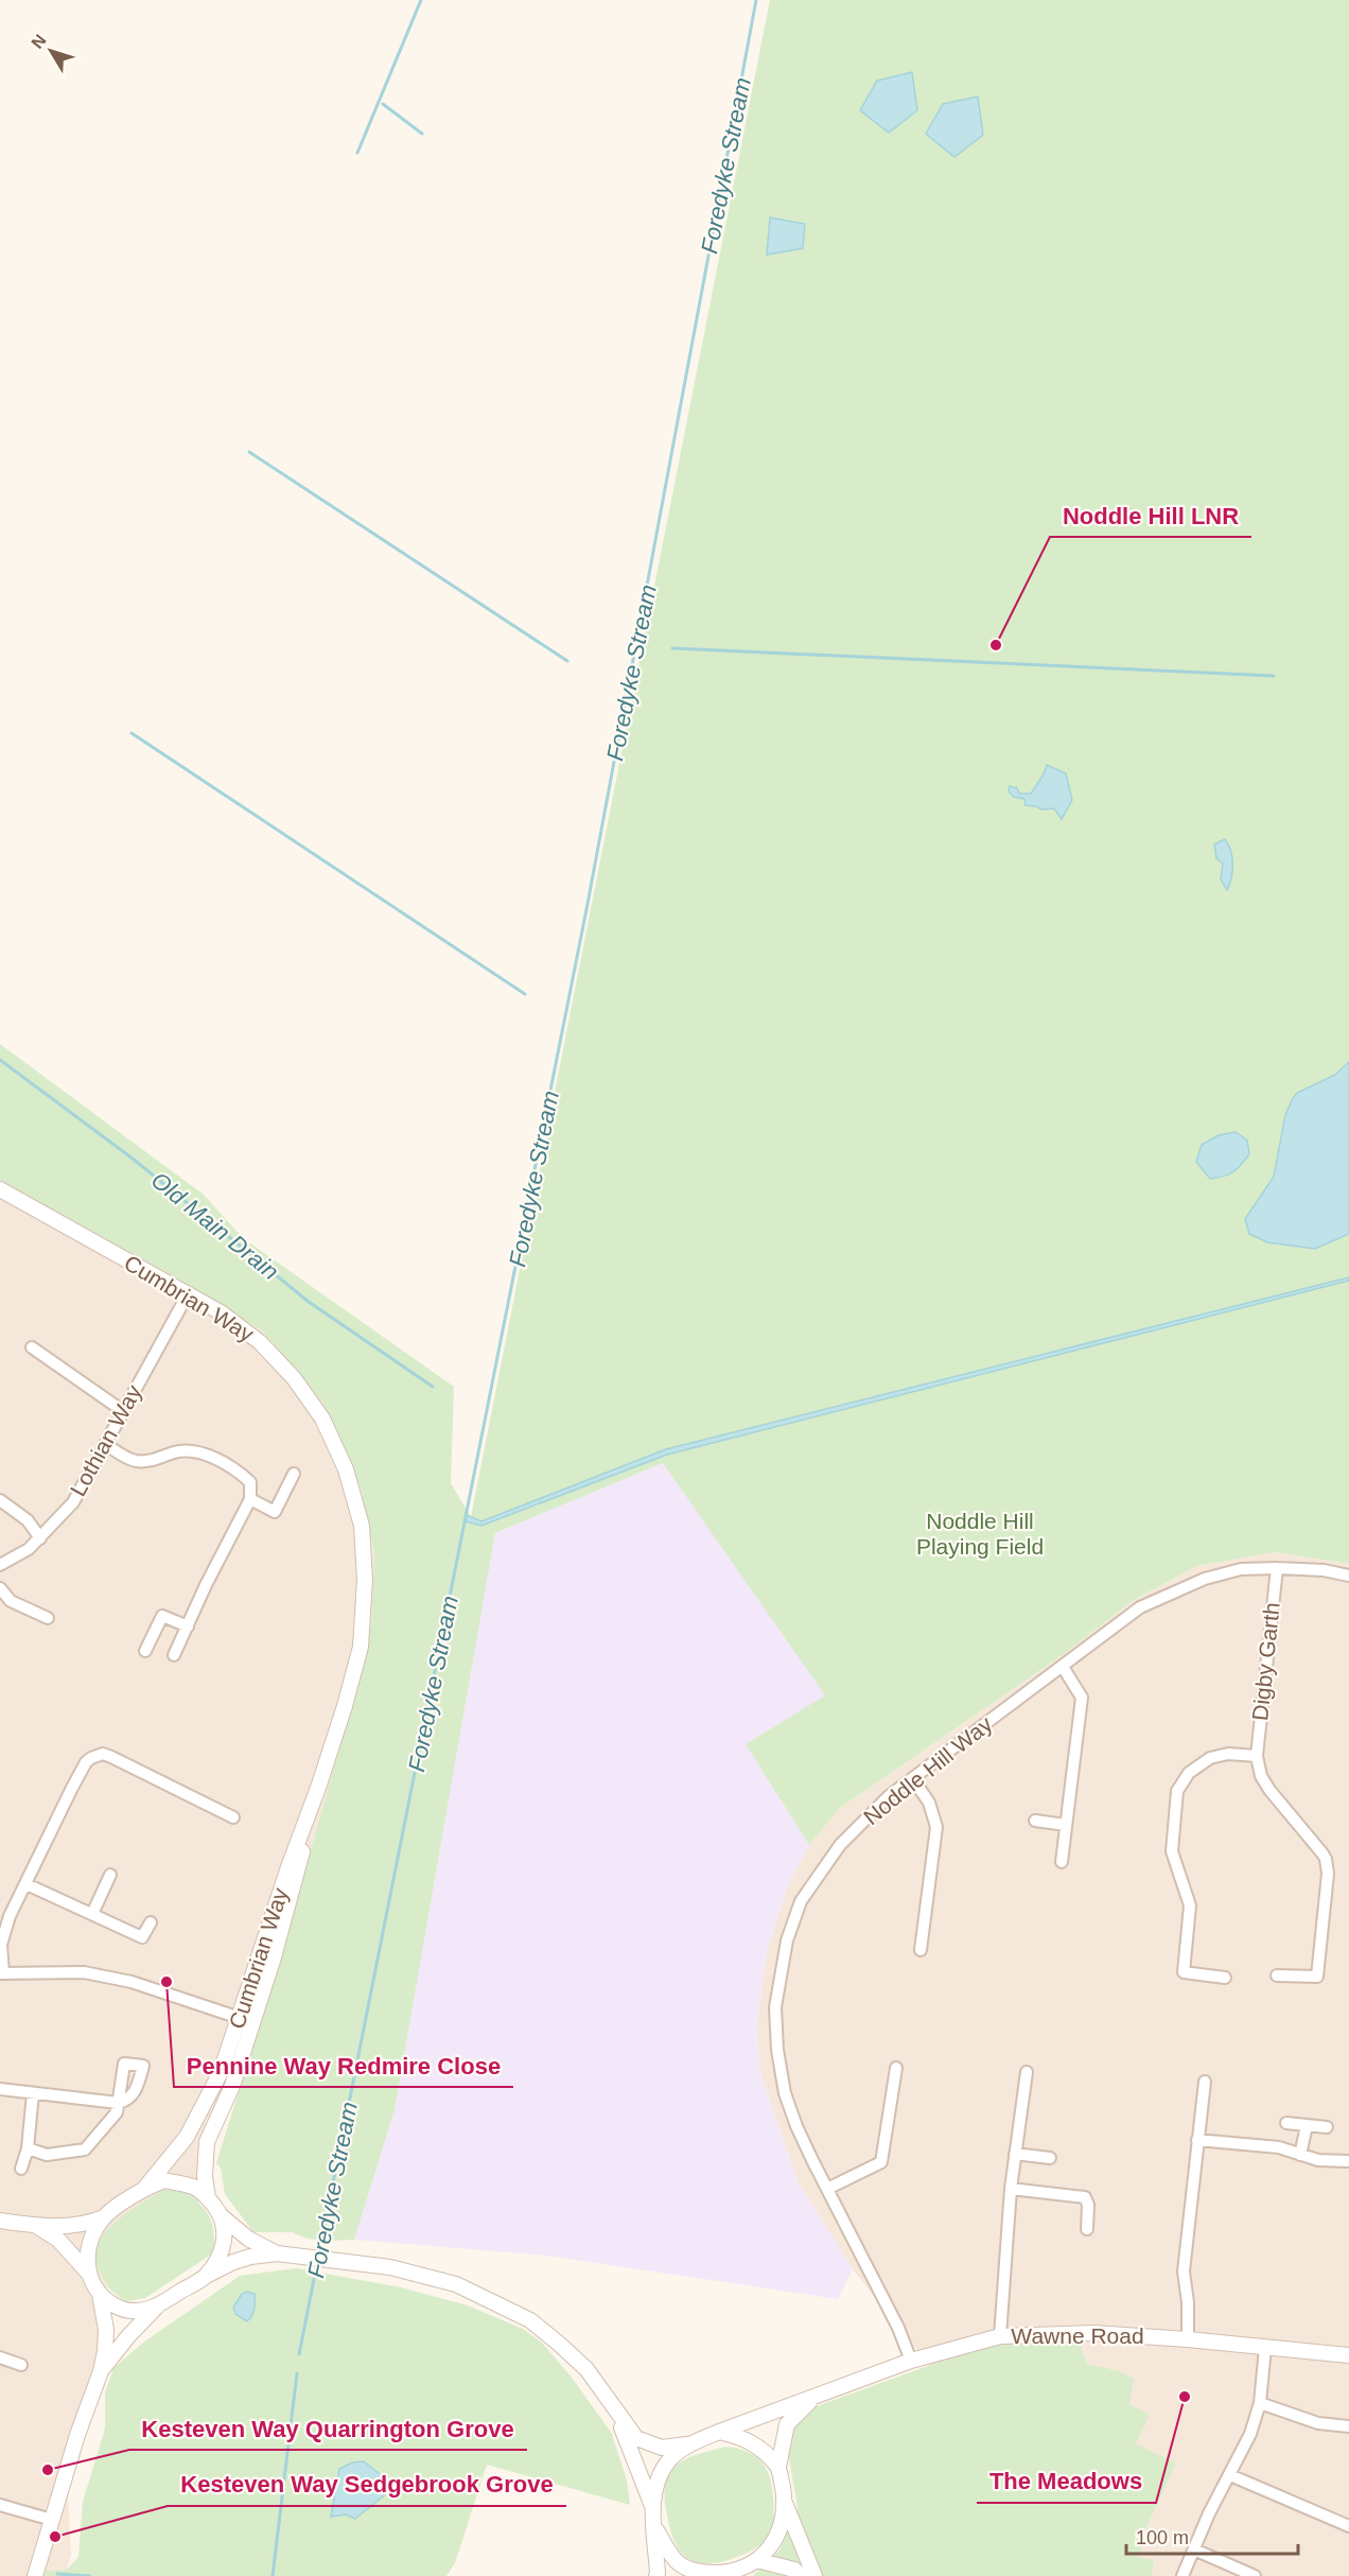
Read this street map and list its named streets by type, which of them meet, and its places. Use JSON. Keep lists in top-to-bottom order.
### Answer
{
  "streets": {
    "street": [
      "Cumbrian Way",
      "Lothian Way",
      "Digby Garth",
      "Noddle Hill Way",
      "Wawne Road"
    ]
  },
  "crossings": [
    ["Cumbrian Way", "Lothian Way"],
    ["Digby Garth", "Noddle Hill Way"],
    ["Noddle Hill Way", "Wawne Road"]
  ],
  "water": ["Foredyke Stream", "Old Main Drain"],
  "parks": ["Noddle Hill Playing Field"],
  "places": [
    "Noddle Hill LNR",
    "Pennine Way Redmire Close",
    "The Meadows",
    "Kesteven Way Quarrington Grove",
    "Kesteven Way Sedgebrook Grove"
  ],
  "scale_bar": "100 m",
  "north": "top left"
}
